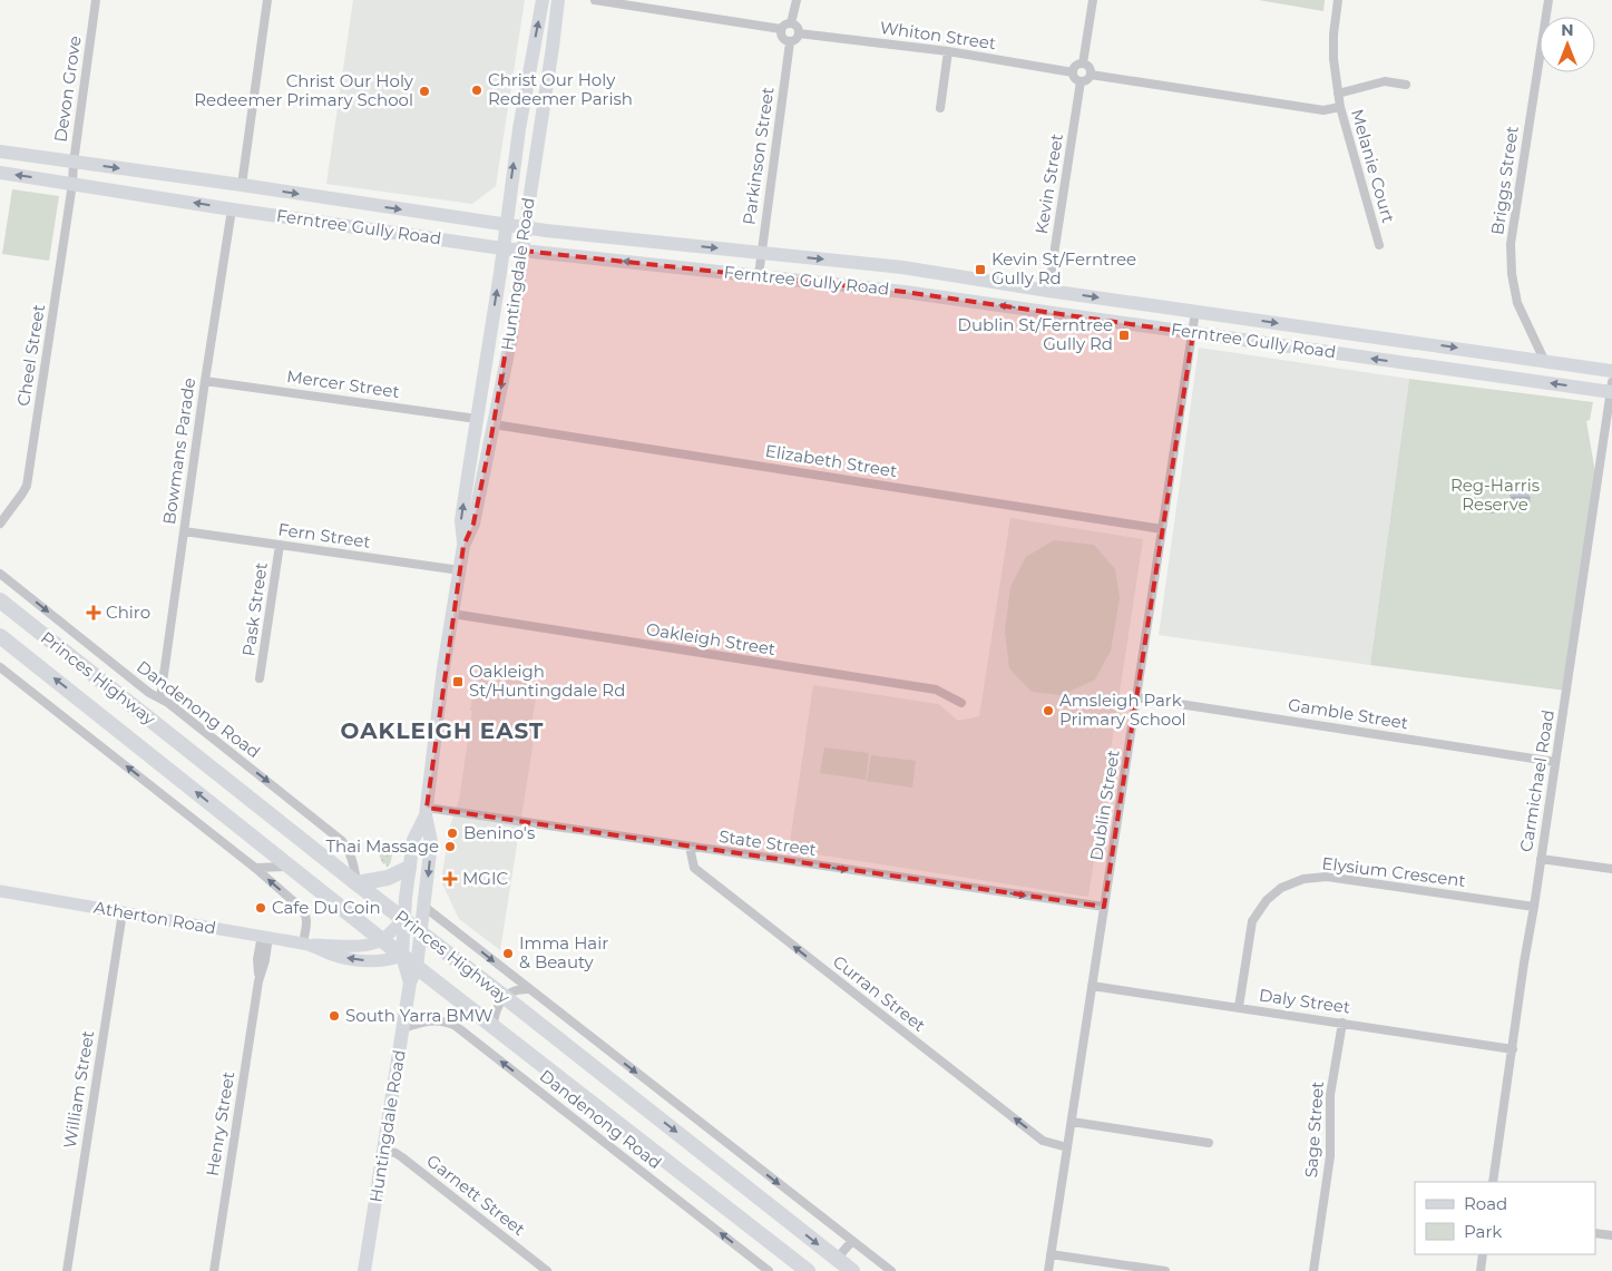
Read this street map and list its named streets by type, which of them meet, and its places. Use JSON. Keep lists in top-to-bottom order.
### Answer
{
  "streets": {
    "highway": ["Princes Highway"],
    "main road": ["Ferntree Gully Road", "Huntingdale Road"],
    "street": [
      "Whiton Street",
      "Devon Grove",
      "Parkinson Street",
      "Melanie Court",
      "Briggs Street",
      "Kevin Street",
      "Cheel Street",
      "Mercer Street",
      "Bowmans Parade",
      "Elizabeth Street",
      "Fern Street",
      "Pask Street",
      "Oakleigh Street",
      "Dandenong Road",
      "Gamble Street",
      "Carmichael Road",
      "Dublin Street",
      "State Street",
      "Elysium Crescent",
      "Atherton Road",
      "Curran Street",
      "Daly Street",
      "William Street",
      "Henry Street",
      "Sage Street",
      "Garnett Street"
    ]
  },
  "crossings": [
    ["Whiton Street", "Parkinson Street"],
    ["Whiton Street", "Kevin Street"],
    ["Devon Grove", "Ferntree Gully Road"],
    ["Devon Grove", "Cheel Street"],
    ["Parkinson Street", "Ferntree Gully Road"],
    ["Briggs Street", "Ferntree Gully Road"],
    ["Kevin Street", "Ferntree Gully Road"],
    ["Ferntree Gully Road", "Huntingdale Road"],
    ["Ferntree Gully Road", "Cheel Street"],
    ["Ferntree Gully Road", "Bowmans Parade"],
    ["Ferntree Gully Road", "Carmichael Road"],
    ["Ferntree Gully Road", "Dublin Street"],
    ["Huntingdale Road", "Mercer Street"],
    ["Huntingdale Road", "Elizabeth Street"],
    ["Huntingdale Road", "Fern Street"],
    ["Huntingdale Road", "Oakleigh Street"],
    ["Huntingdale Road", "Princes Highway"],
    ["Huntingdale Road", "Dandenong Road"],
    ["Huntingdale Road", "State Street"],
    ["Huntingdale Road", "Atherton Road"],
    ["Huntingdale Road", "Garnett Street"],
    ["Mercer Street", "Bowmans Parade"],
    ["Bowmans Parade", "Fern Street"],
    ["Bowmans Parade", "Dandenong Road"],
    ["Elizabeth Street", "Dublin Street"],
    ["Fern Street", "Pask Street"],
    ["Princes Highway", "Dandenong Road"],
    ["Princes Highway", "Atherton Road"],
    ["Gamble Street", "Carmichael Road"],
    ["Gamble Street", "Dublin Street"],
    ["Carmichael Road", "Elysium Crescent"],
    ["Carmichael Road", "Daly Street"],
    ["Dublin Street", "State Street"],
    ["Dublin Street", "Curran Street"],
    ["Dublin Street", "Daly Street"],
    ["State Street", "Curran Street"],
    ["Elysium Crescent", "Daly Street"],
    ["Atherton Road", "William Street"],
    ["Atherton Road", "Henry Street"],
    ["Daly Street", "Sage Street"]
  ],
  "one_way": ["State Street", "Curran Street"],
  "districts": ["OAKLEIGH EAST"],
  "parks": ["Reg-Harris Reserve"],
  "places": {
    "other": [
      "Christ Our Holy Redeemer Parish",
      "Christ Our Holy Redeemer Primary School",
      "Amsleigh Park Primary School",
      "Benino's",
      "Thai Massage",
      "Cafe Du Coin",
      "Imma Hair & Beauty",
      "South Yarra BMW"
    ],
    "transit": ["Kevin St/Ferntree Gully Rd", "Dublin St/Ferntree Gully Rd", "Oakleigh St/Huntingdale Rd"],
    "health": ["Chiro", "MGIC"]
  },
  "legend": ["Road", "Park"],
  "north": "top"
}
